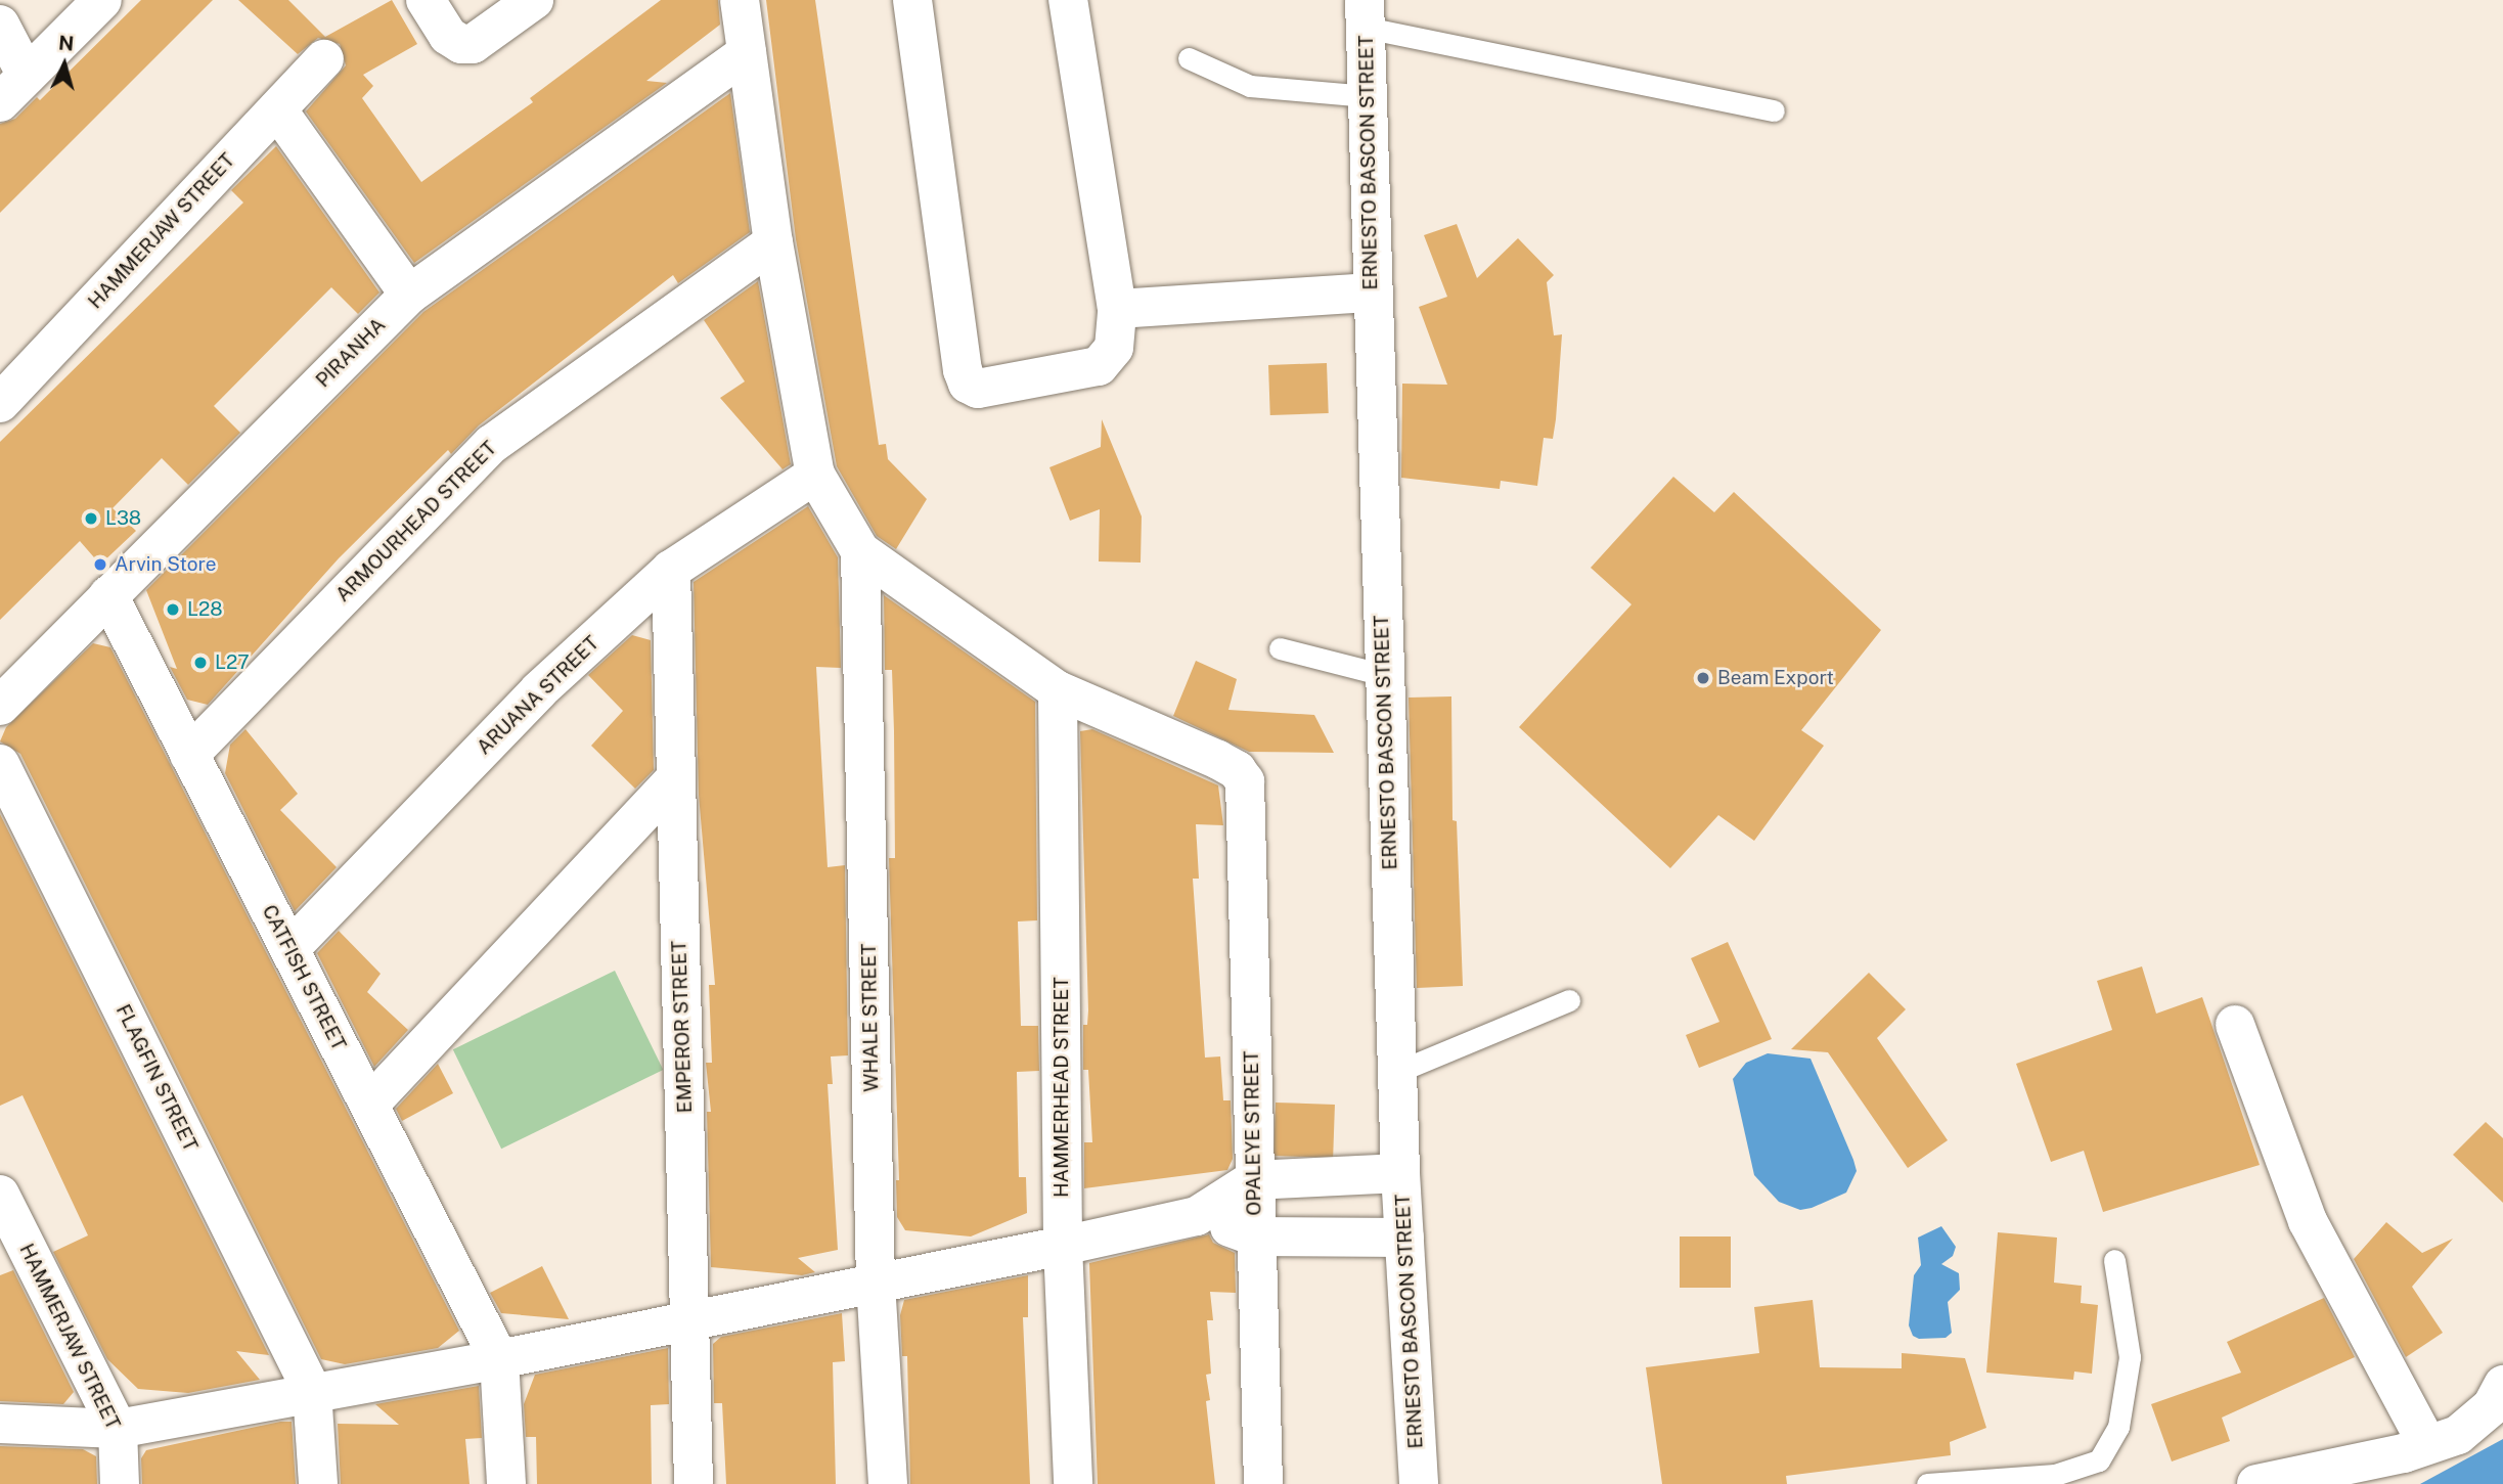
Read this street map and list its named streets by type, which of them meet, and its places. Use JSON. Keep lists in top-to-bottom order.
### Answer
{
  "streets": {
    "street": [
      "ERNESTO BASCON STREET",
      "HAMMERJAW STREET",
      "PIRANHA",
      "ARMOURHEAD STREET",
      "ARUANA STREET",
      "CATFISH STREET",
      "WHALE STREET",
      "EMPEROR STREET",
      "FLAGFIN STREET",
      "HAMMERHEAD STREET",
      "OPALEYE STREET"
    ]
  },
  "crossings": [
    ["PIRANHA", "CATFISH STREET"],
    ["ARMOURHEAD STREET", "CATFISH STREET"],
    ["ARUANA STREET", "CATFISH STREET"],
    ["ARUANA STREET", "EMPEROR STREET"],
    ["HAMMERHEAD STREET", "OPALEYE STREET"]
  ],
  "places": [
    "L38",
    "Arvin Store",
    "L28",
    "L27",
    "Beam Export"
  ],
  "north": "top"
}
